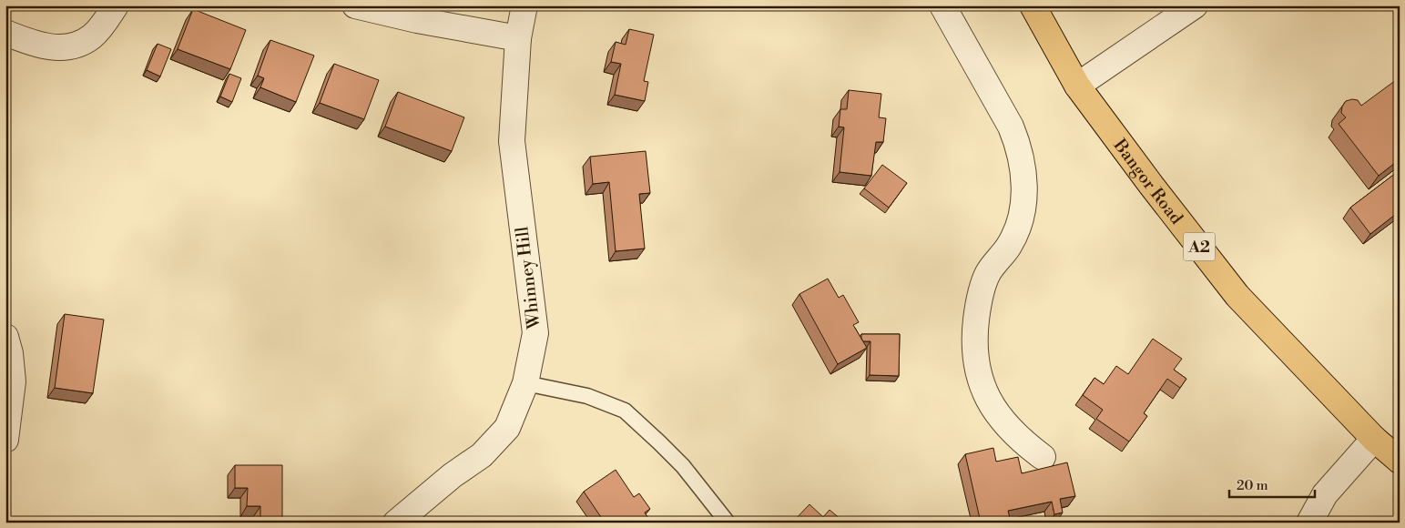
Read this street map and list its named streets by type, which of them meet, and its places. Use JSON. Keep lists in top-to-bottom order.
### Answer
{
  "streets": {
    "highway": ["Bangor Road", "A2"],
    "street": ["Whinney Hill"]
  },
  "scale_bar": "20 m"
}
